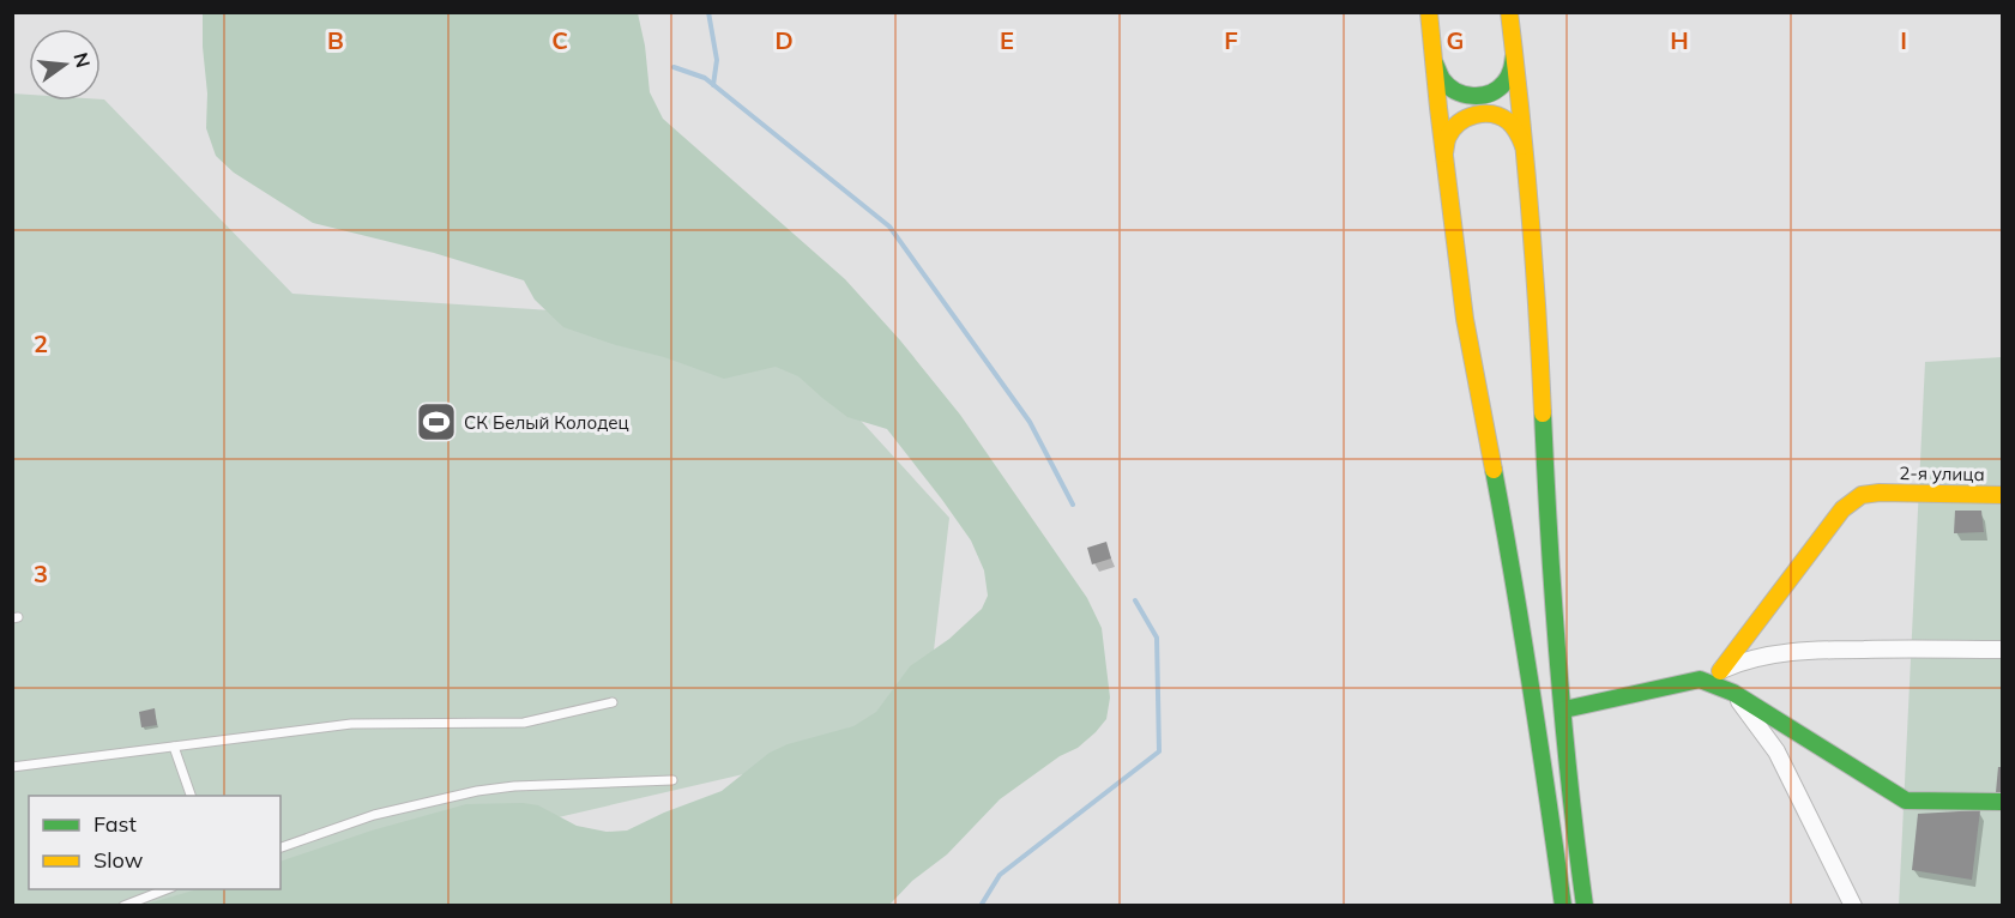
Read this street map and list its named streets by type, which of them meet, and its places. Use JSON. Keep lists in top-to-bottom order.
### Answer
{
  "streets": {
    "main road": ["2-я улица"]
  },
  "places": {
    "sports": ["СК Белый Колодец"]
  },
  "legend": ["Fast", "Slow"],
  "north": "right",
  "grid": {
    "columns": [
      "B",
      "C",
      "D",
      "E",
      "F",
      "G",
      "H",
      "I"
    ],
    "rows": ["2", "3"]
  }
}
